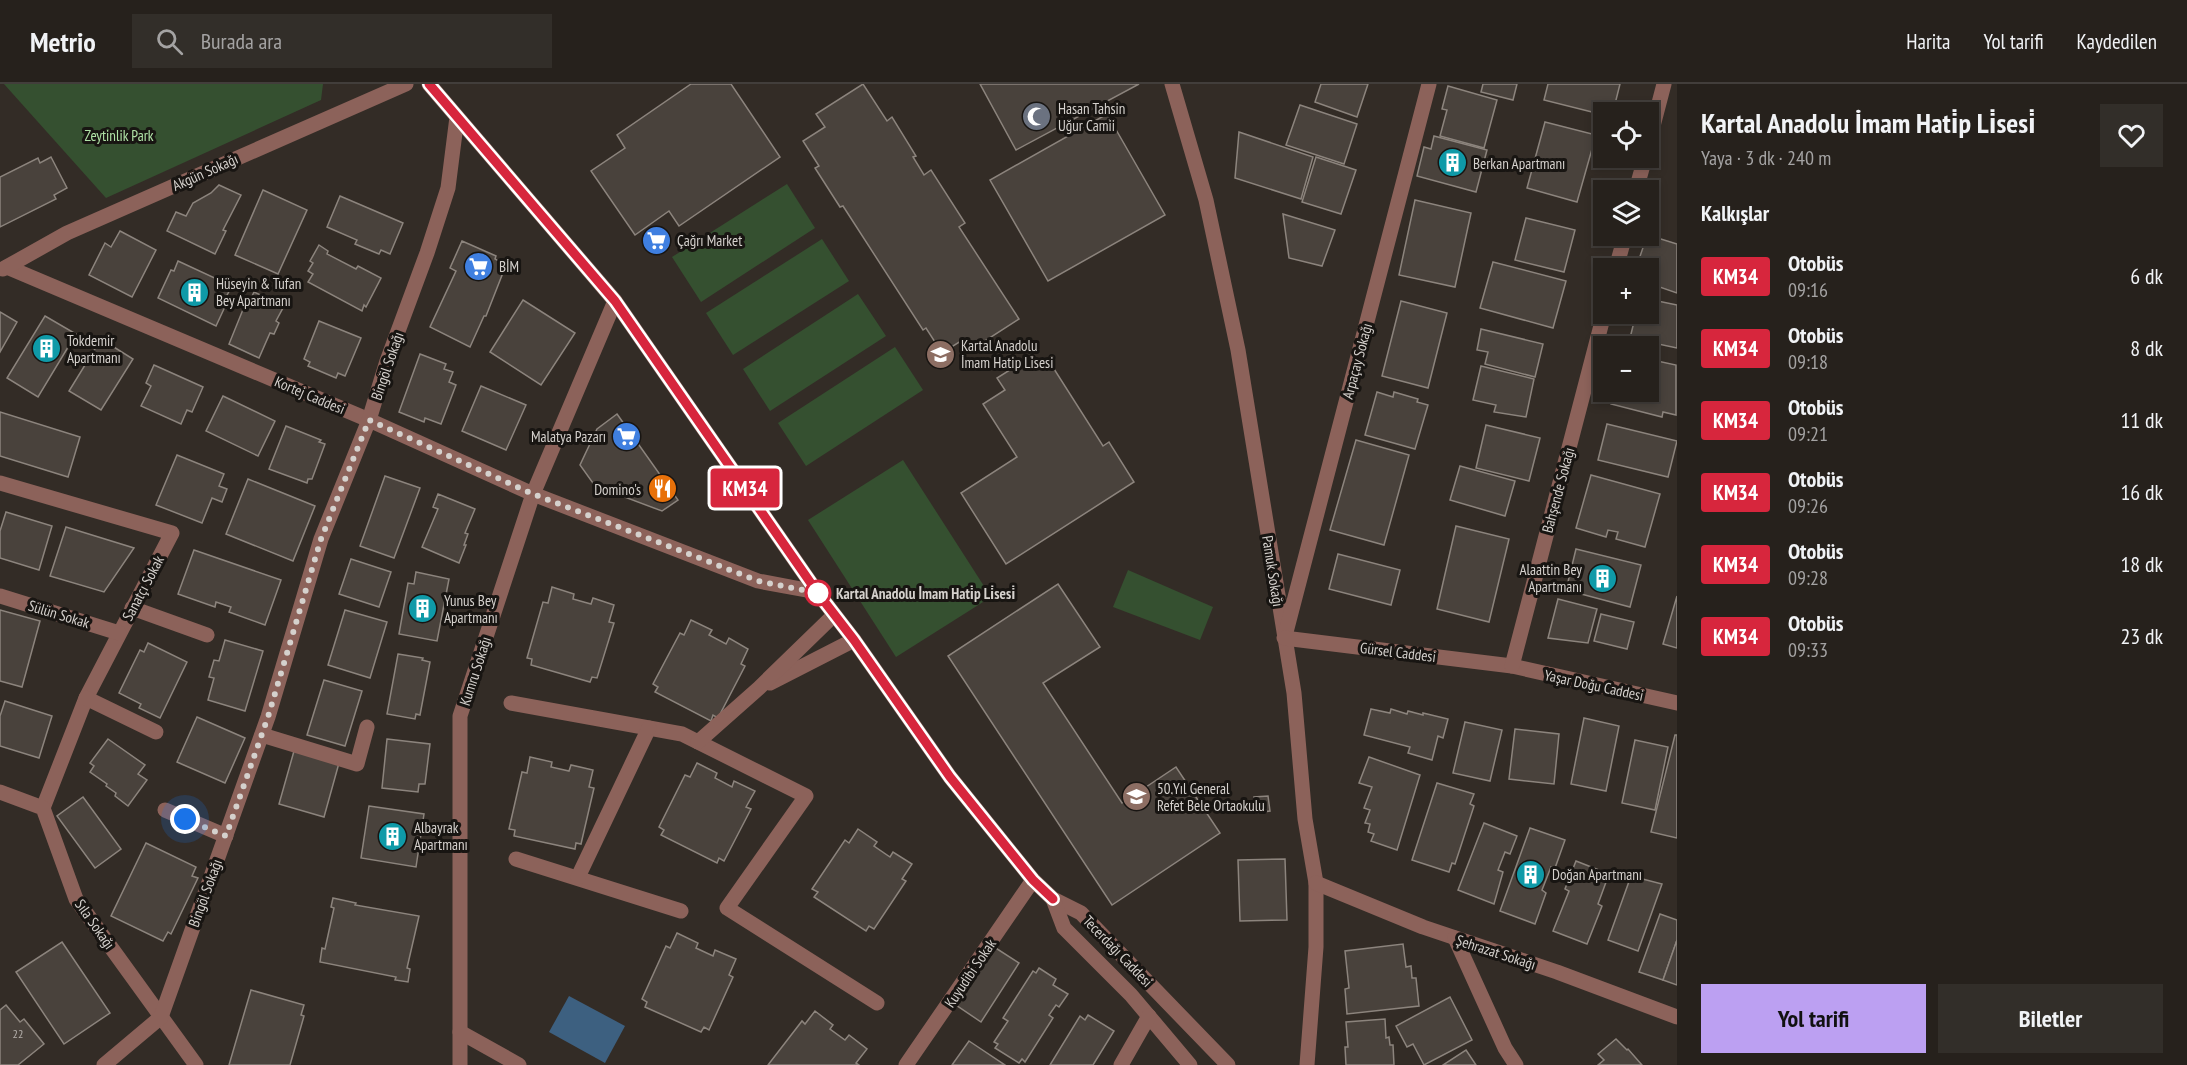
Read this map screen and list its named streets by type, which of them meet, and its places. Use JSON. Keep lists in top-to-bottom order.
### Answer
{
  "streets": {
    "street": [
      "Akgün Sokağı",
      "Arpaçay Sokağı",
      "Bingöl Sokağı",
      "Kortej Caddesi",
      "Bahşende Sokağı",
      "Pamuk Sokağı",
      "Sanatçı Sokak",
      "Sülün Sokak",
      "Gürsel Caddesi",
      "Kumru Sokağı",
      "Yaşar Doğu Caddesi",
      "Sıla Sokağı",
      "Tecerdağı Caddesi",
      "Şehrazat Sokağı",
      "Kuyudibi Sokak"
    ]
  },
  "crossings": [
    ["Akgün Sokağı", "Kortej Caddesi"],
    ["Arpaçay Sokağı", "Pamuk Sokağı"],
    ["Arpaçay Sokağı", "Gürsel Caddesi"],
    ["Bingöl Sokağı", "Kortej Caddesi"],
    ["Bingöl Sokağı", "Sıla Sokağı"],
    ["Kortej Caddesi", "Kumru Sokağı"],
    ["Bahşende Sokağı", "Gürsel Caddesi"],
    ["Bahşende Sokağı", "Yaşar Doğu Caddesi"],
    ["Pamuk Sokağı", "Gürsel Caddesi"],
    ["Pamuk Sokağı", "Şehrazat Sokağı"],
    ["Sanatçı Sokak", "Sülün Sokak"],
    ["Sanatçı Sokak", "Sıla Sokağı"],
    ["Gürsel Caddesi", "Yaşar Doğu Caddesi"]
  ],
  "parks": ["Zeytinlik Park"],
  "places": {
    "mosque": ["Hasan Tahsin Uğur Camii"],
    "building": [
      "Berkan Apartmanı",
      "Hüseyin & Tufan Bey Apartmanı",
      "Tokdemir Apartmanı",
      "Alaattin Bey Apartmanı",
      "Yunus Bey Apartmanı",
      "Albayrak Apartmanı",
      "Doğan Apartmanı"
    ],
    "supermarket": ["Çağrı Market", "BİM", "Malatya Pazarı"],
    "school or university": ["Kartal Anadolu İmam Hatip Lisesi", "50.Yıl General Refet Bele Ortaokulu"],
    "restaurant": ["Domino's"],
    "other": ["Kartal Anadolu İmam Hati̇p Li̇sesi̇"]
  },
  "lines": ["bus line KM34"],
  "house_numbers": ["22"],
  "page": {
    "header": "Metrio",
    "search": "Burada ara",
    "nav": ["Harita", "Yol tarifi", "Kaydedilen"],
    "on_map": "KM34",
    "heading": [
      ["Kartal Anadolu İmam Hati̇p Li̇sesi̇", "Yaya · 3 dk · 240 m"],
      "Kalkışlar"
    ],
    "map_buttons": ["+", "−"],
    "list": [
      {
        "mark": "KM34",
        "name": "Otobüs",
        "note": "09:16",
        "value": "6 dk"
      },
      {
        "mark": "KM34",
        "name": "Otobüs",
        "note": "09:18",
        "value": "8 dk"
      },
      {
        "mark": "KM34",
        "name": "Otobüs",
        "note": "09:21",
        "value": "11 dk"
      },
      {
        "mark": "KM34",
        "name": "Otobüs",
        "note": "09:26",
        "value": "16 dk"
      },
      {
        "mark": "KM34",
        "name": "Otobüs",
        "note": "09:28",
        "value": "18 dk"
      },
      {
        "mark": "KM34",
        "name": "Otobüs",
        "note": "09:33",
        "value": "23 dk"
      }
    ],
    "buttons": ["Yol tarifi", "Biletler"]
  }
}
